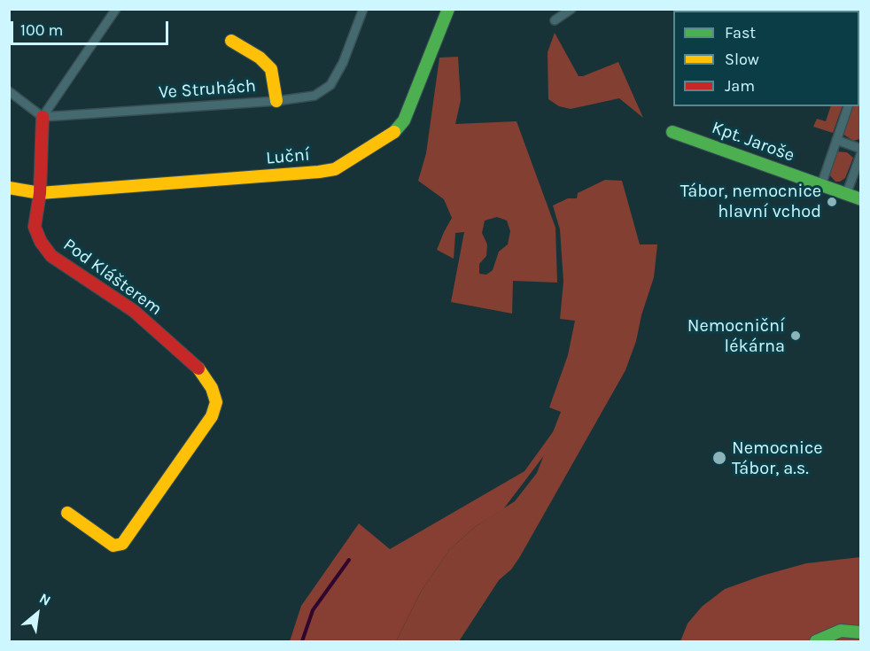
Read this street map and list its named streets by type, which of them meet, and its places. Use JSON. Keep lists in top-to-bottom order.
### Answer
{
  "streets": {
    "street": [
      "Ve Struhách",
      "Kpt. Jaroše",
      "Luční",
      "Pod Klášterem"
    ]
  },
  "crossings": [
    ["Ve Struhách", "Pod Klášterem"],
    ["Luční", "Pod Klášterem"]
  ],
  "places": ["Tábor, nemocnice hlavní vchod", "Nemocniční lékárna", "Nemocnice Tábor, a.s."],
  "legend": ["Fast", "Slow", "Jam"],
  "scale_bar": "100 m",
  "north": "top right"
}
